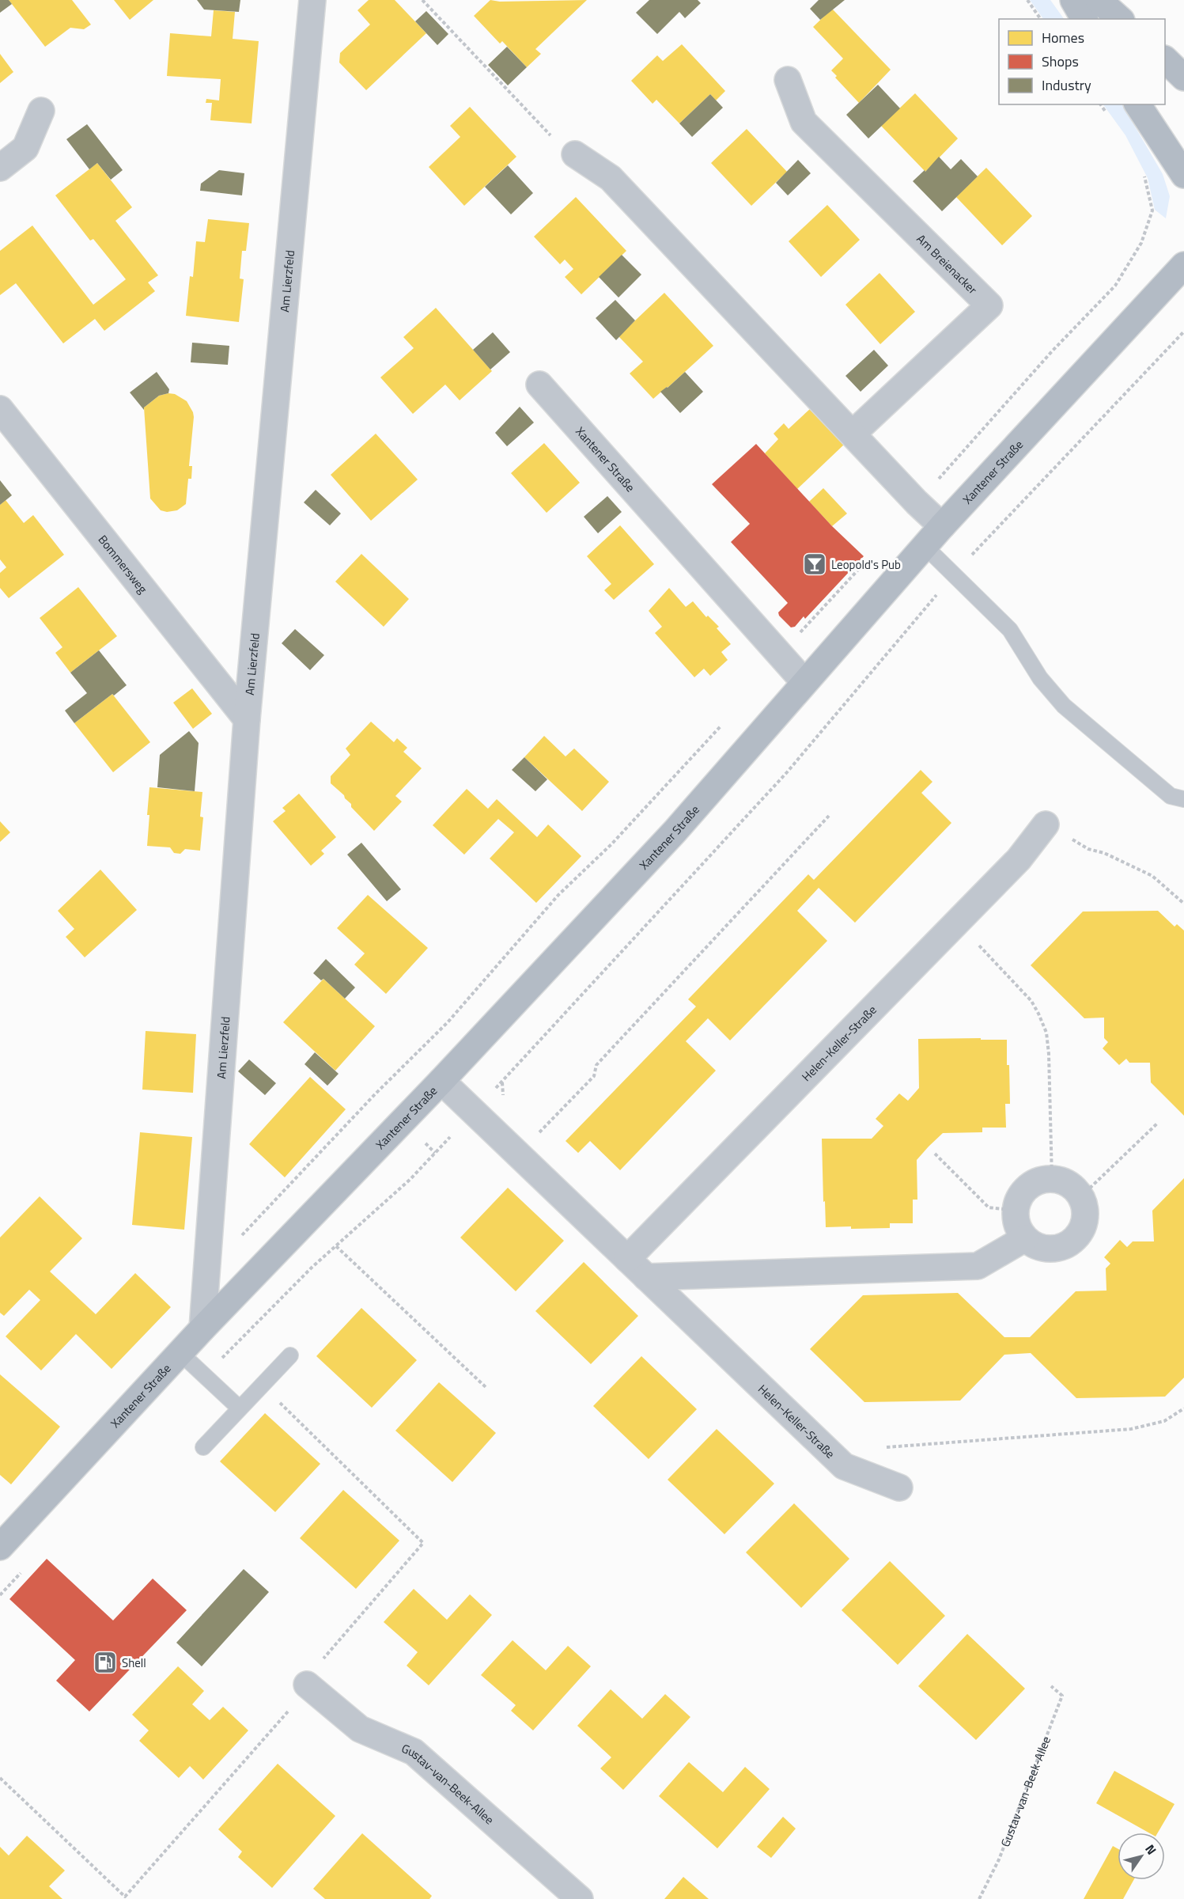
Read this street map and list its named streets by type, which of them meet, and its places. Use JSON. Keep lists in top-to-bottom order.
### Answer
{
  "streets": {
    "main road": ["Xantener Straße"],
    "street": [
      "Am Breienacker",
      "Am Lierzfeld",
      "Bommersweg",
      "Helen-Keller-Straße",
      "Gustav-van-Beek-Allee"
    ]
  },
  "crossings": [
    ["Am Lierzfeld", "Xantener Straße"],
    ["Am Lierzfeld", "Bommersweg"],
    ["Xantener Straße", "Helen-Keller-Straße"]
  ],
  "places": {
    "bar": ["Leopold's Pub"],
    "fuel station": ["Shell"]
  },
  "legend": ["Homes", "Shops", "Industry"],
  "north": "top right"
}
